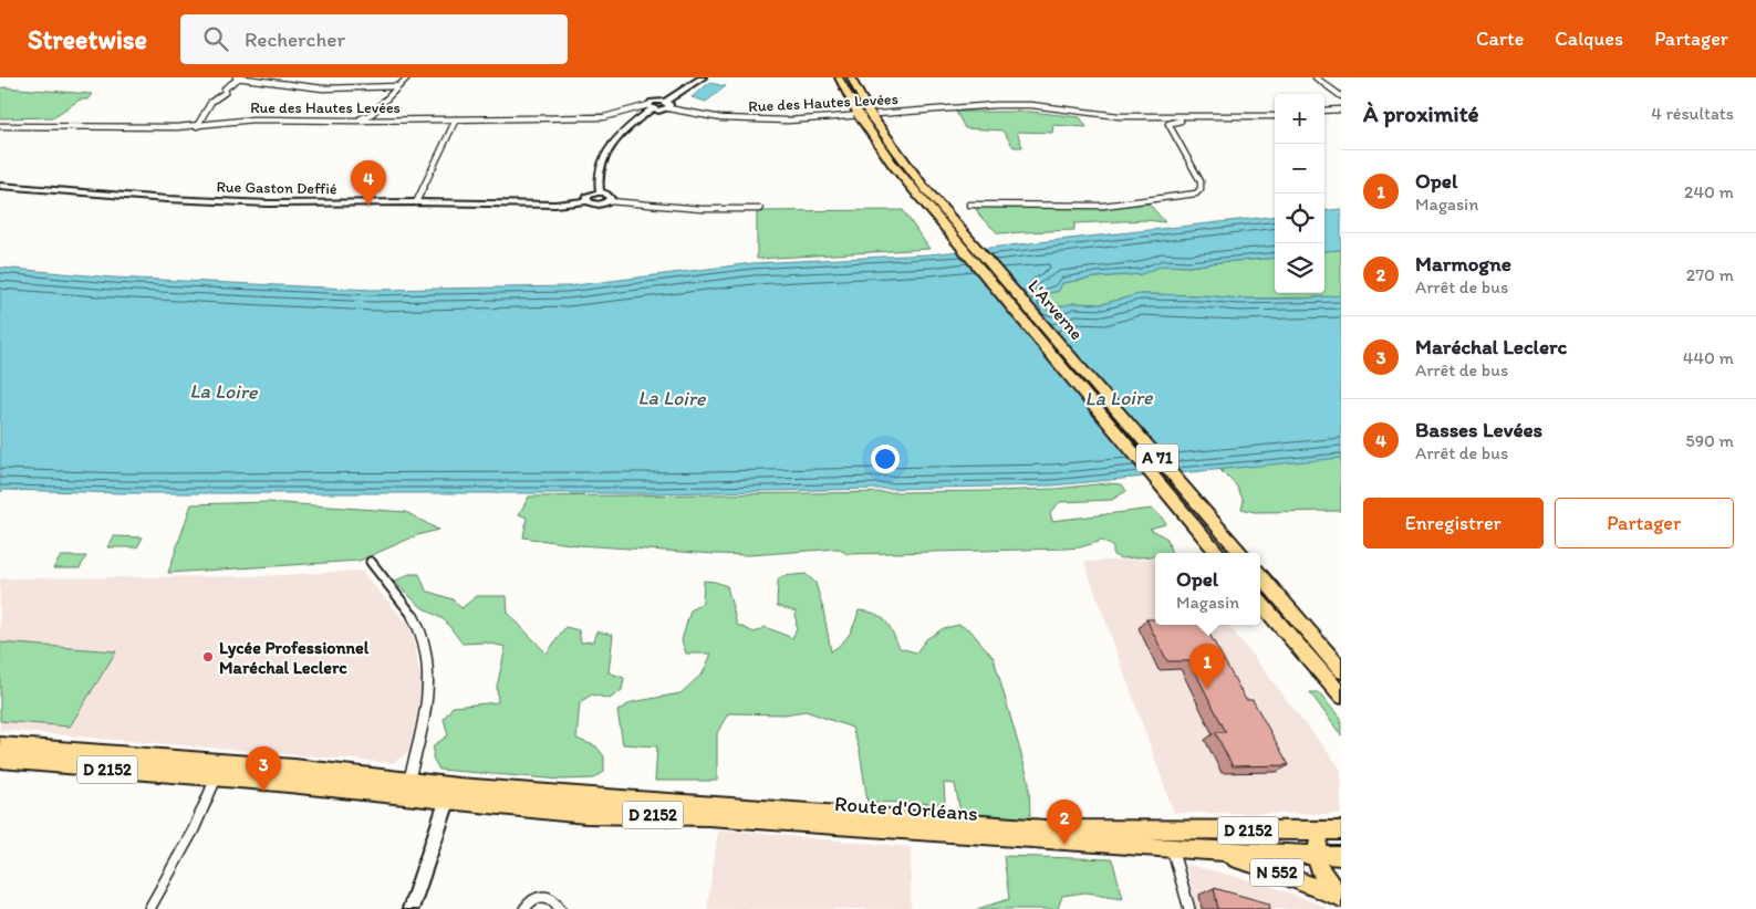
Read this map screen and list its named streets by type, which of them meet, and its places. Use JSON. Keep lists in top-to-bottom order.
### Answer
{
  "streets": {
    "highway": ["L'Arverne", "A 71"],
    "main road": [
      "Rue Gaston Deffié",
      "D 2152",
      "Route d'Orléans",
      "N 552"
    ],
    "street": ["Rue des Hautes Levées"]
  },
  "crossings": [
    ["Route d'Orléans", "N 552"]
  ],
  "water": ["La Loire"],
  "places": ["Lycée Professionnel Maréchal Leclerc"],
  "page": {
    "header": "Streetwise",
    "search": "Rechercher",
    "nav": ["Carte", "Calques", "Partager"],
    "heading": ["À proximité", "4 résultats"],
    "map_buttons": ["+", "−"],
    "list": [
      {
        "mark": "1",
        "name": "Opel",
        "note": "Magasin",
        "value": "240 m"
      },
      {
        "mark": "2",
        "name": "Marmogne",
        "note": "Arrêt de bus",
        "value": "270 m"
      },
      {
        "mark": "3",
        "name": "Maréchal Leclerc",
        "note": "Arrêt de bus",
        "value": "440 m"
      },
      {
        "mark": "4",
        "name": "Basses Levées",
        "note": "Arrêt de bus",
        "value": "590 m"
      }
    ],
    "pins": [
      "4",
      "1",
      "3",
      "2"
    ],
    "buttons": ["Enregistrer", "Partager"],
    "popup": ["Opel", "Magasin"]
  }
}
